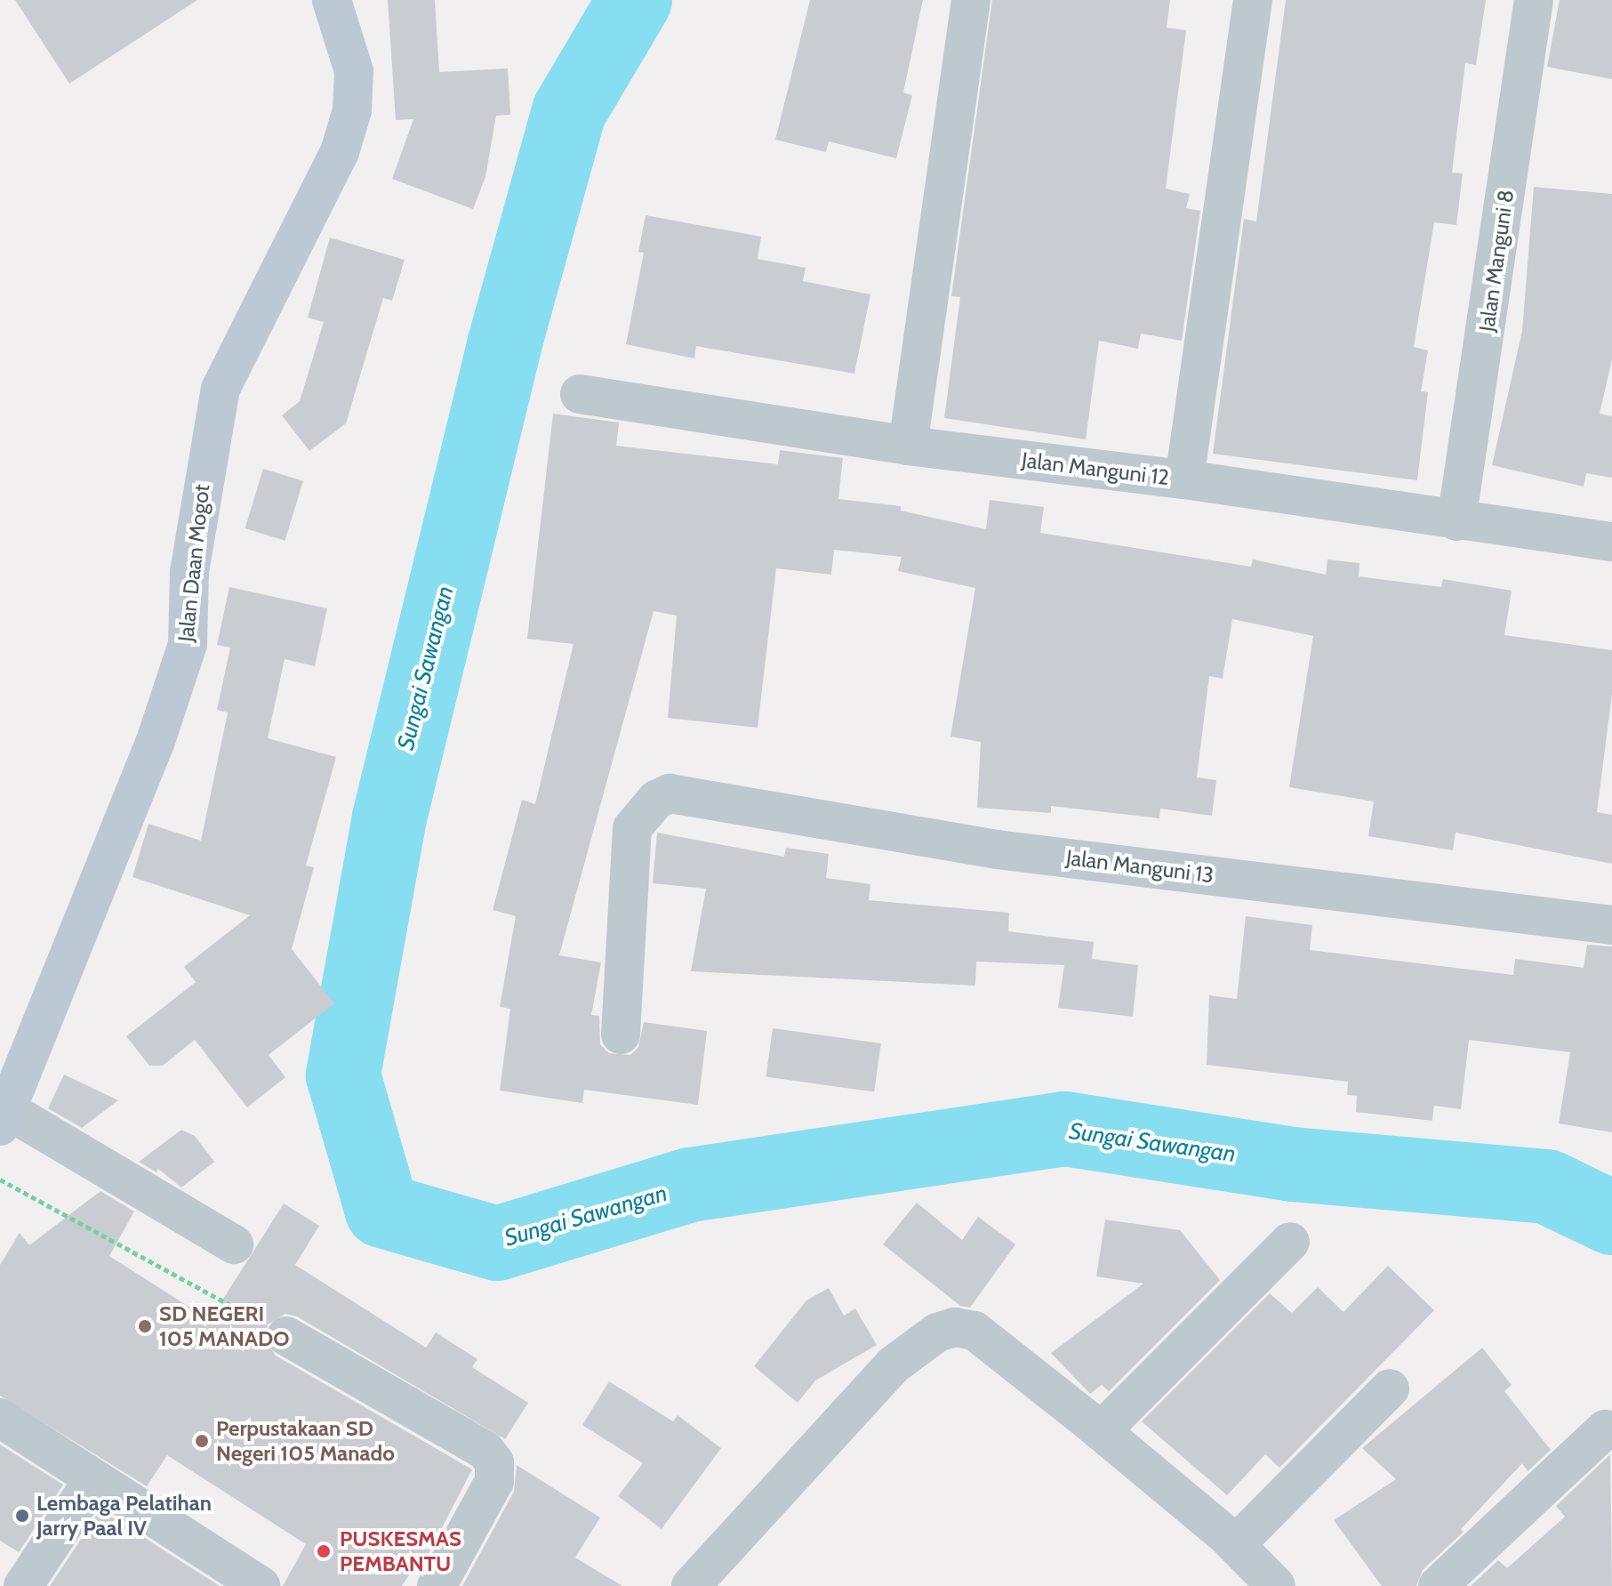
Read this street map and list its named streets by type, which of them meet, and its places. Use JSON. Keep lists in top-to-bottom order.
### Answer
{
  "streets": {
    "main road": ["Jalan Daan Mogot"],
    "street": ["Jalan Manguni 8", "Jalan Manguni 12", "Jalan Manguni 13"]
  },
  "crossings": [
    ["Jalan Manguni 8", "Jalan Manguni 12"]
  ],
  "water": ["Sungai Sawangan"],
  "places": [
    "SD NEGERI 105 MANADO",
    "Perpustakaan SD Negeri 105 Manado",
    "Lembaga Pelatihan Jarry Paal IV",
    "PUSKESMAS PEMBANTU"
  ]
}
